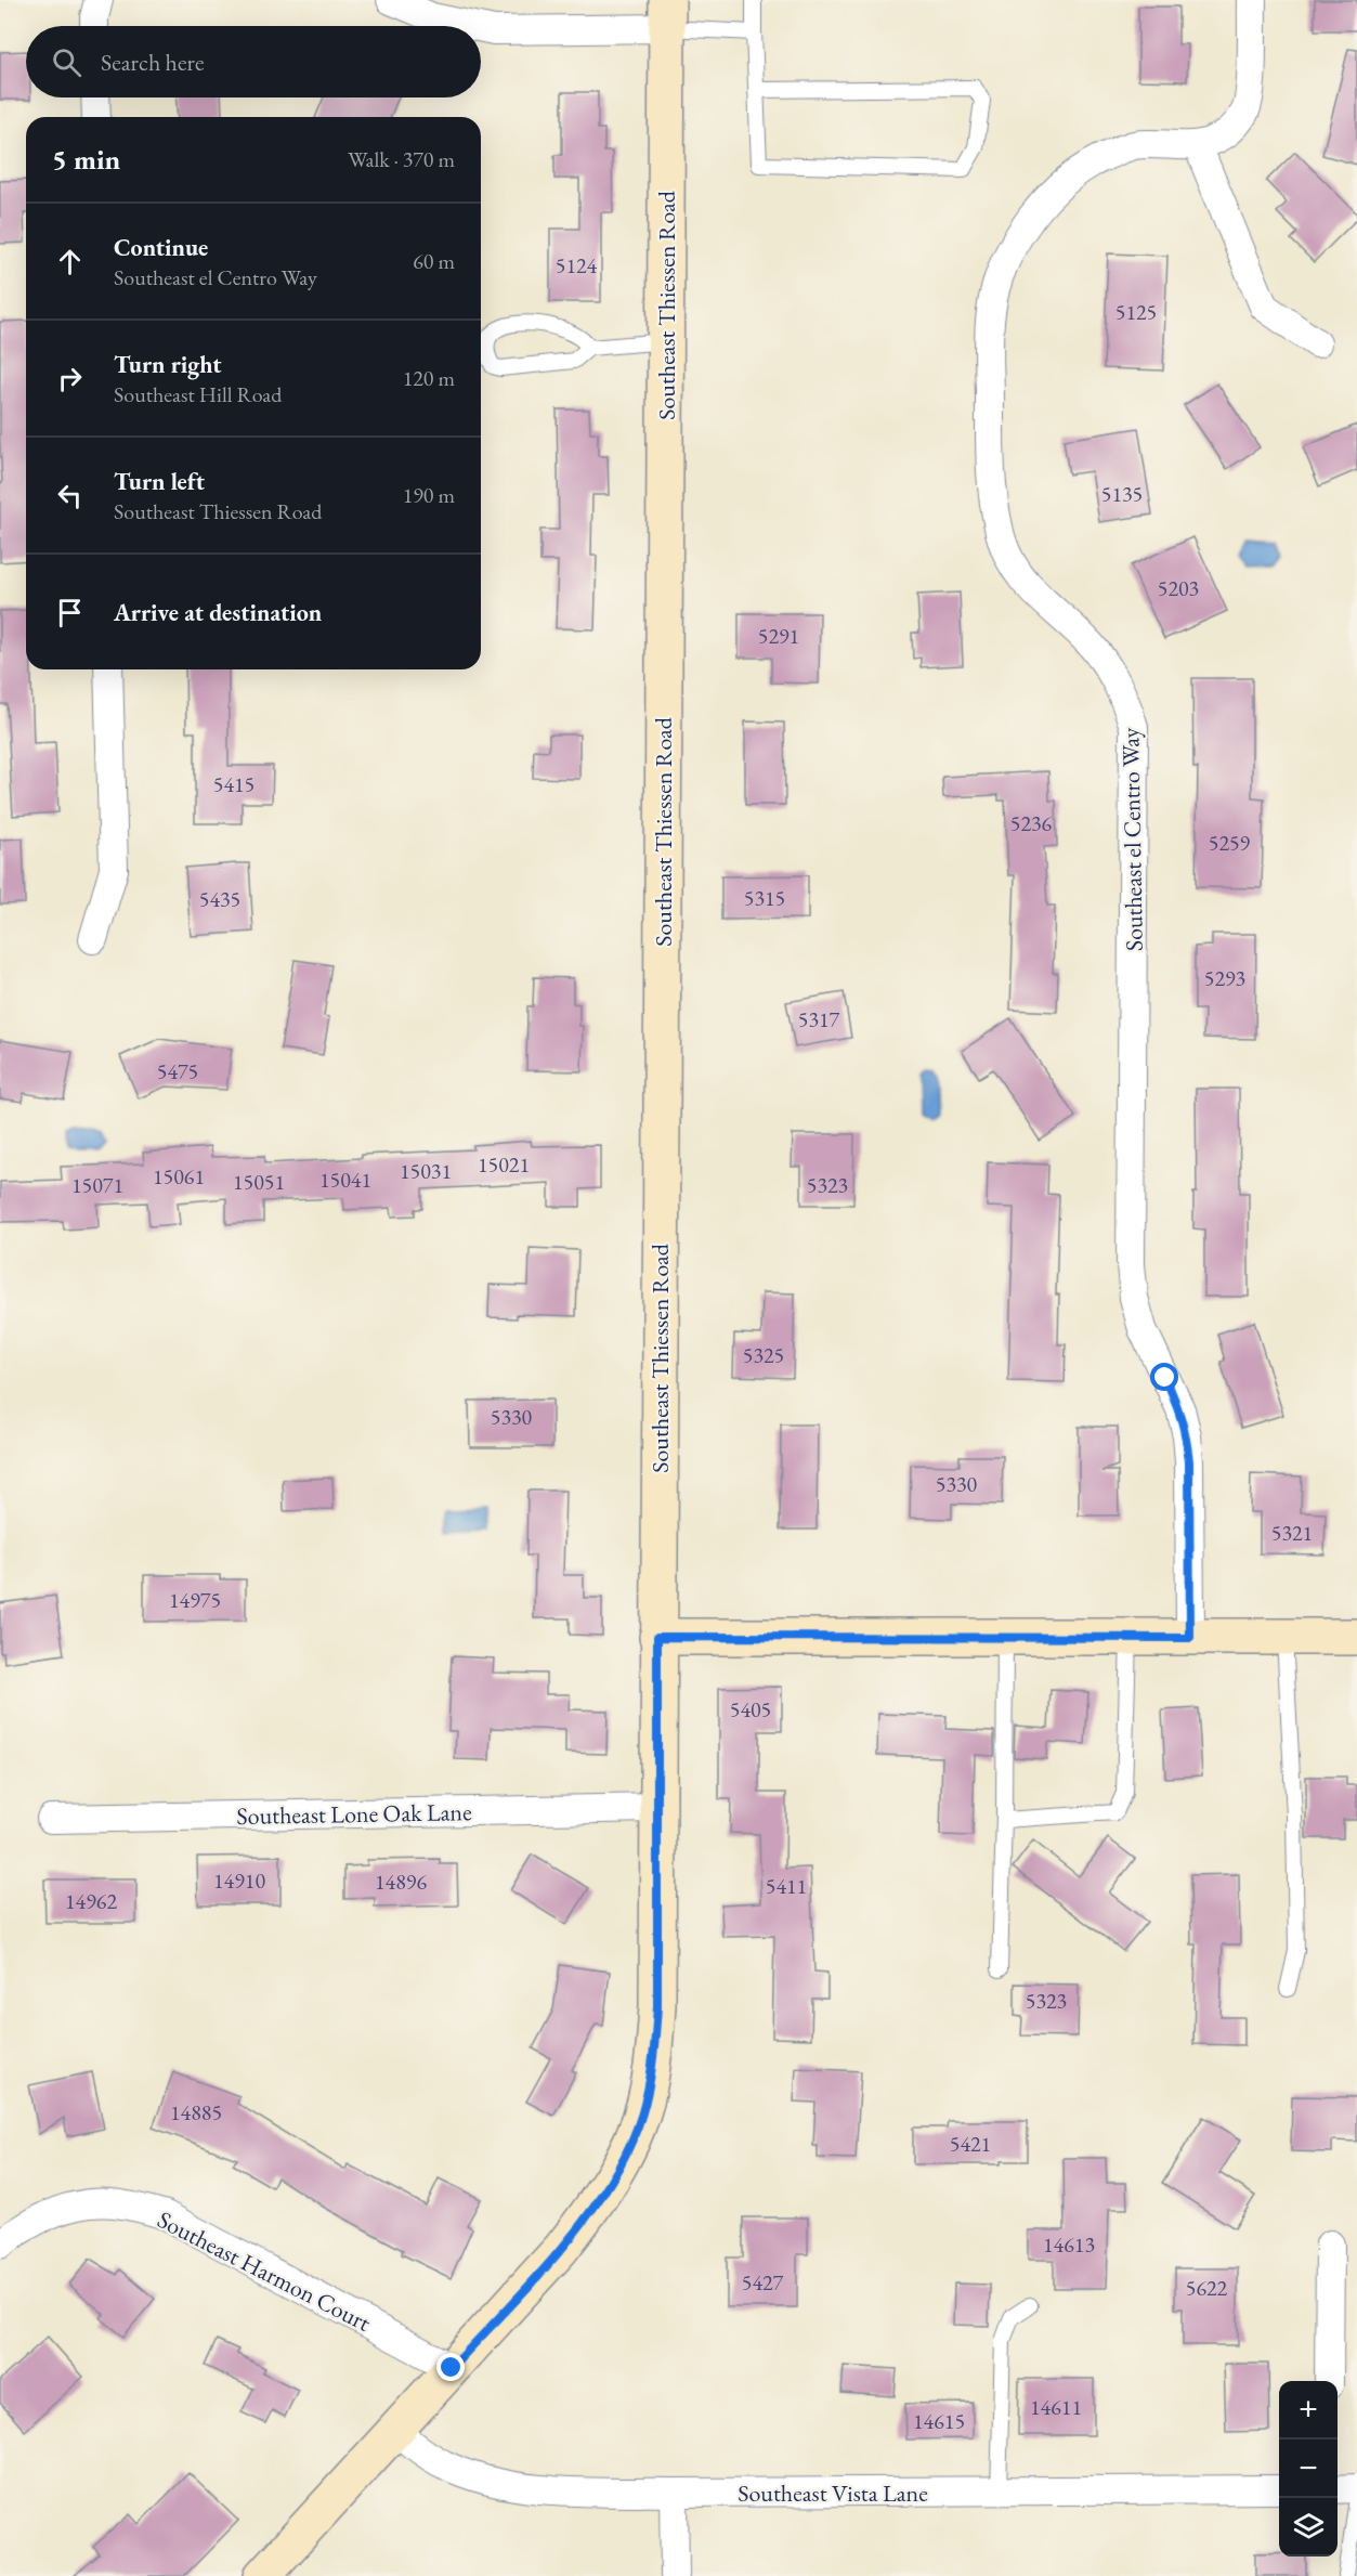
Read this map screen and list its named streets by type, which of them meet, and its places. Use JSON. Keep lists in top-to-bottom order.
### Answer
{
  "streets": {
    "main road": ["Southeast Thiessen Road"],
    "street": [
      "Southeast el Centro Way",
      "Southeast Lone Oak Lane",
      "Southeast Harmon Court",
      "Southeast Vista Lane"
    ]
  },
  "crossings": [
    ["Southeast Thiessen Road", "Southeast Lone Oak Lane"],
    ["Southeast Thiessen Road", "Southeast Harmon Court"],
    ["Southeast Thiessen Road", "Southeast Vista Lane"]
  ],
  "house_numbers": [
    "5124",
    "5125",
    "5135",
    "5203",
    "5291",
    "5415",
    "5236",
    "5259",
    "5315",
    "5435",
    "5293",
    "5317",
    "5475",
    "15021",
    "15031",
    "15061",
    "15041",
    "15051",
    "15071",
    "5323",
    "5325",
    "5330",
    "5330",
    "5321",
    "14975",
    "5405",
    "14910",
    "14896",
    "5411",
    "14962",
    "5323",
    "14885",
    "5421",
    "14613",
    "5427",
    "5622",
    "14611",
    "14615"
  ],
  "page": {
    "search": "Search here",
    "heading": ["5 min", "Walk · 370 m"],
    "list": [
      ["Continue", "Southeast el Centro Way", "60 m"],
      ["Turn right", "Southeast Hill Road", "120 m"],
      ["Turn left", "Southeast Thiessen Road", "190 m"],
      "Arrive at destination"
    ],
    "map_buttons": ["+", "−"]
  }
}
